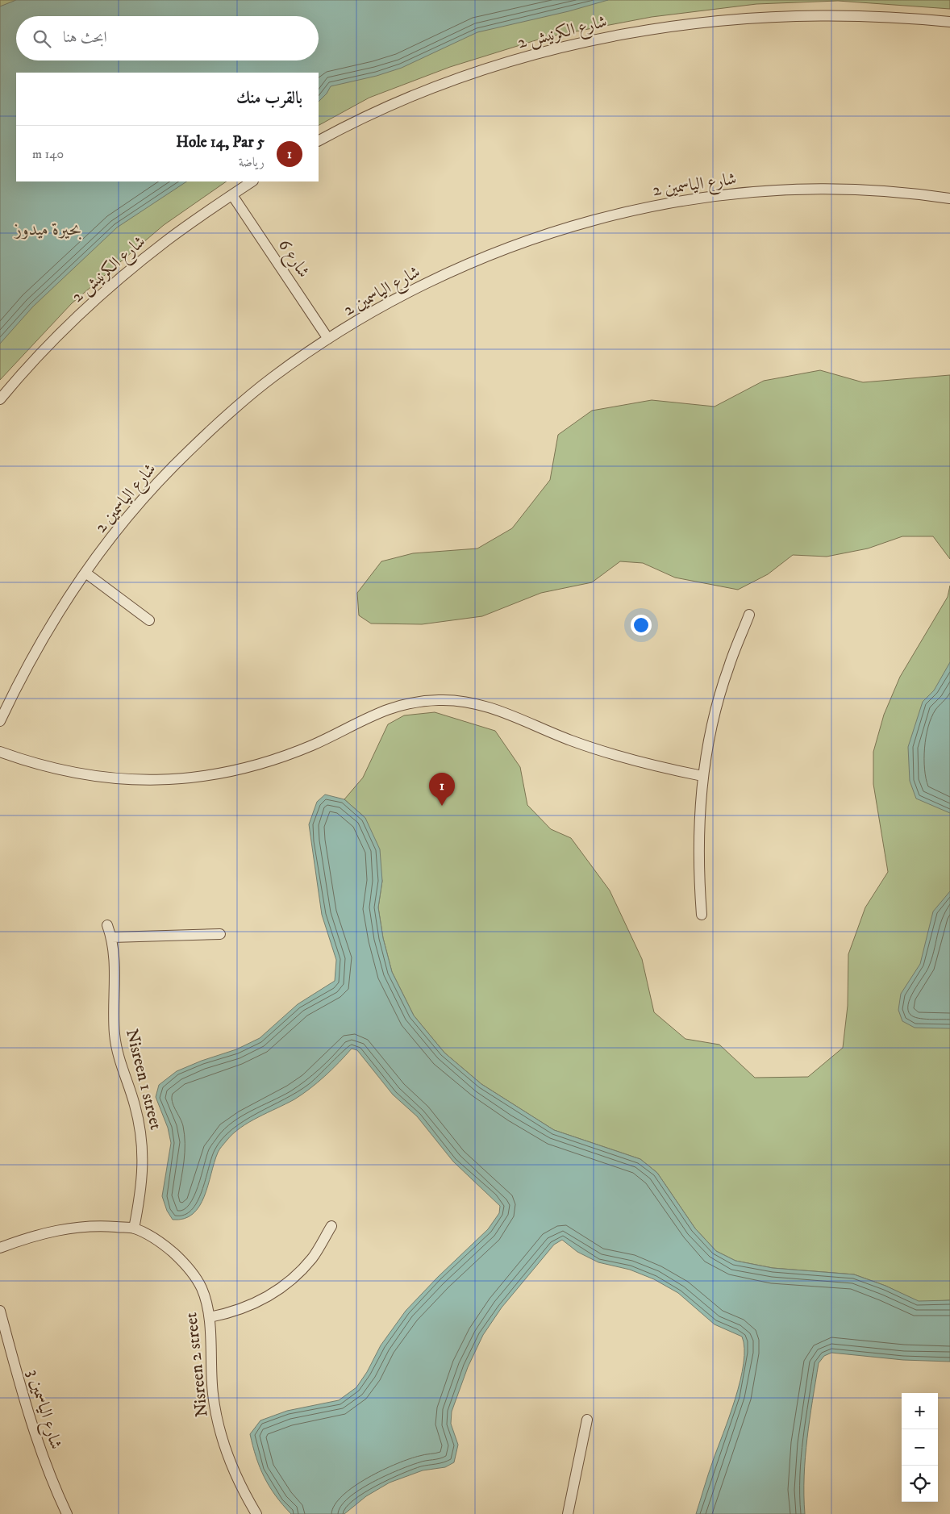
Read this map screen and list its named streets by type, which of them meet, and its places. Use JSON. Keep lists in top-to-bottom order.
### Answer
{
  "streets": {
    "street": [
      "شارع الكرنيش 2",
      "شارع الياسمين 2",
      "شارع 6",
      "Nisreen 1 street",
      "Nisreen 2 street",
      "شارع الياسمين 3"
    ]
  },
  "crossings": [
    ["شارع الكرنيش 2", "شارع 6"],
    ["شارع الياسمين 2", "شارع 6"],
    ["Nisreen 1 street", "Nisreen 2 street"]
  ],
  "water": ["بحيرة ميدوز"],
  "page": {
    "search": "ابحث هنا",
    "heading": "بالقرب منك",
    "list": [
      {
        "mark": "1",
        "name": "Hole 14, Par 5",
        "note": "رياضة",
        "value": "140 m"
      }
    ],
    "pins": "1",
    "map_buttons": ["+", "−"]
  }
}
